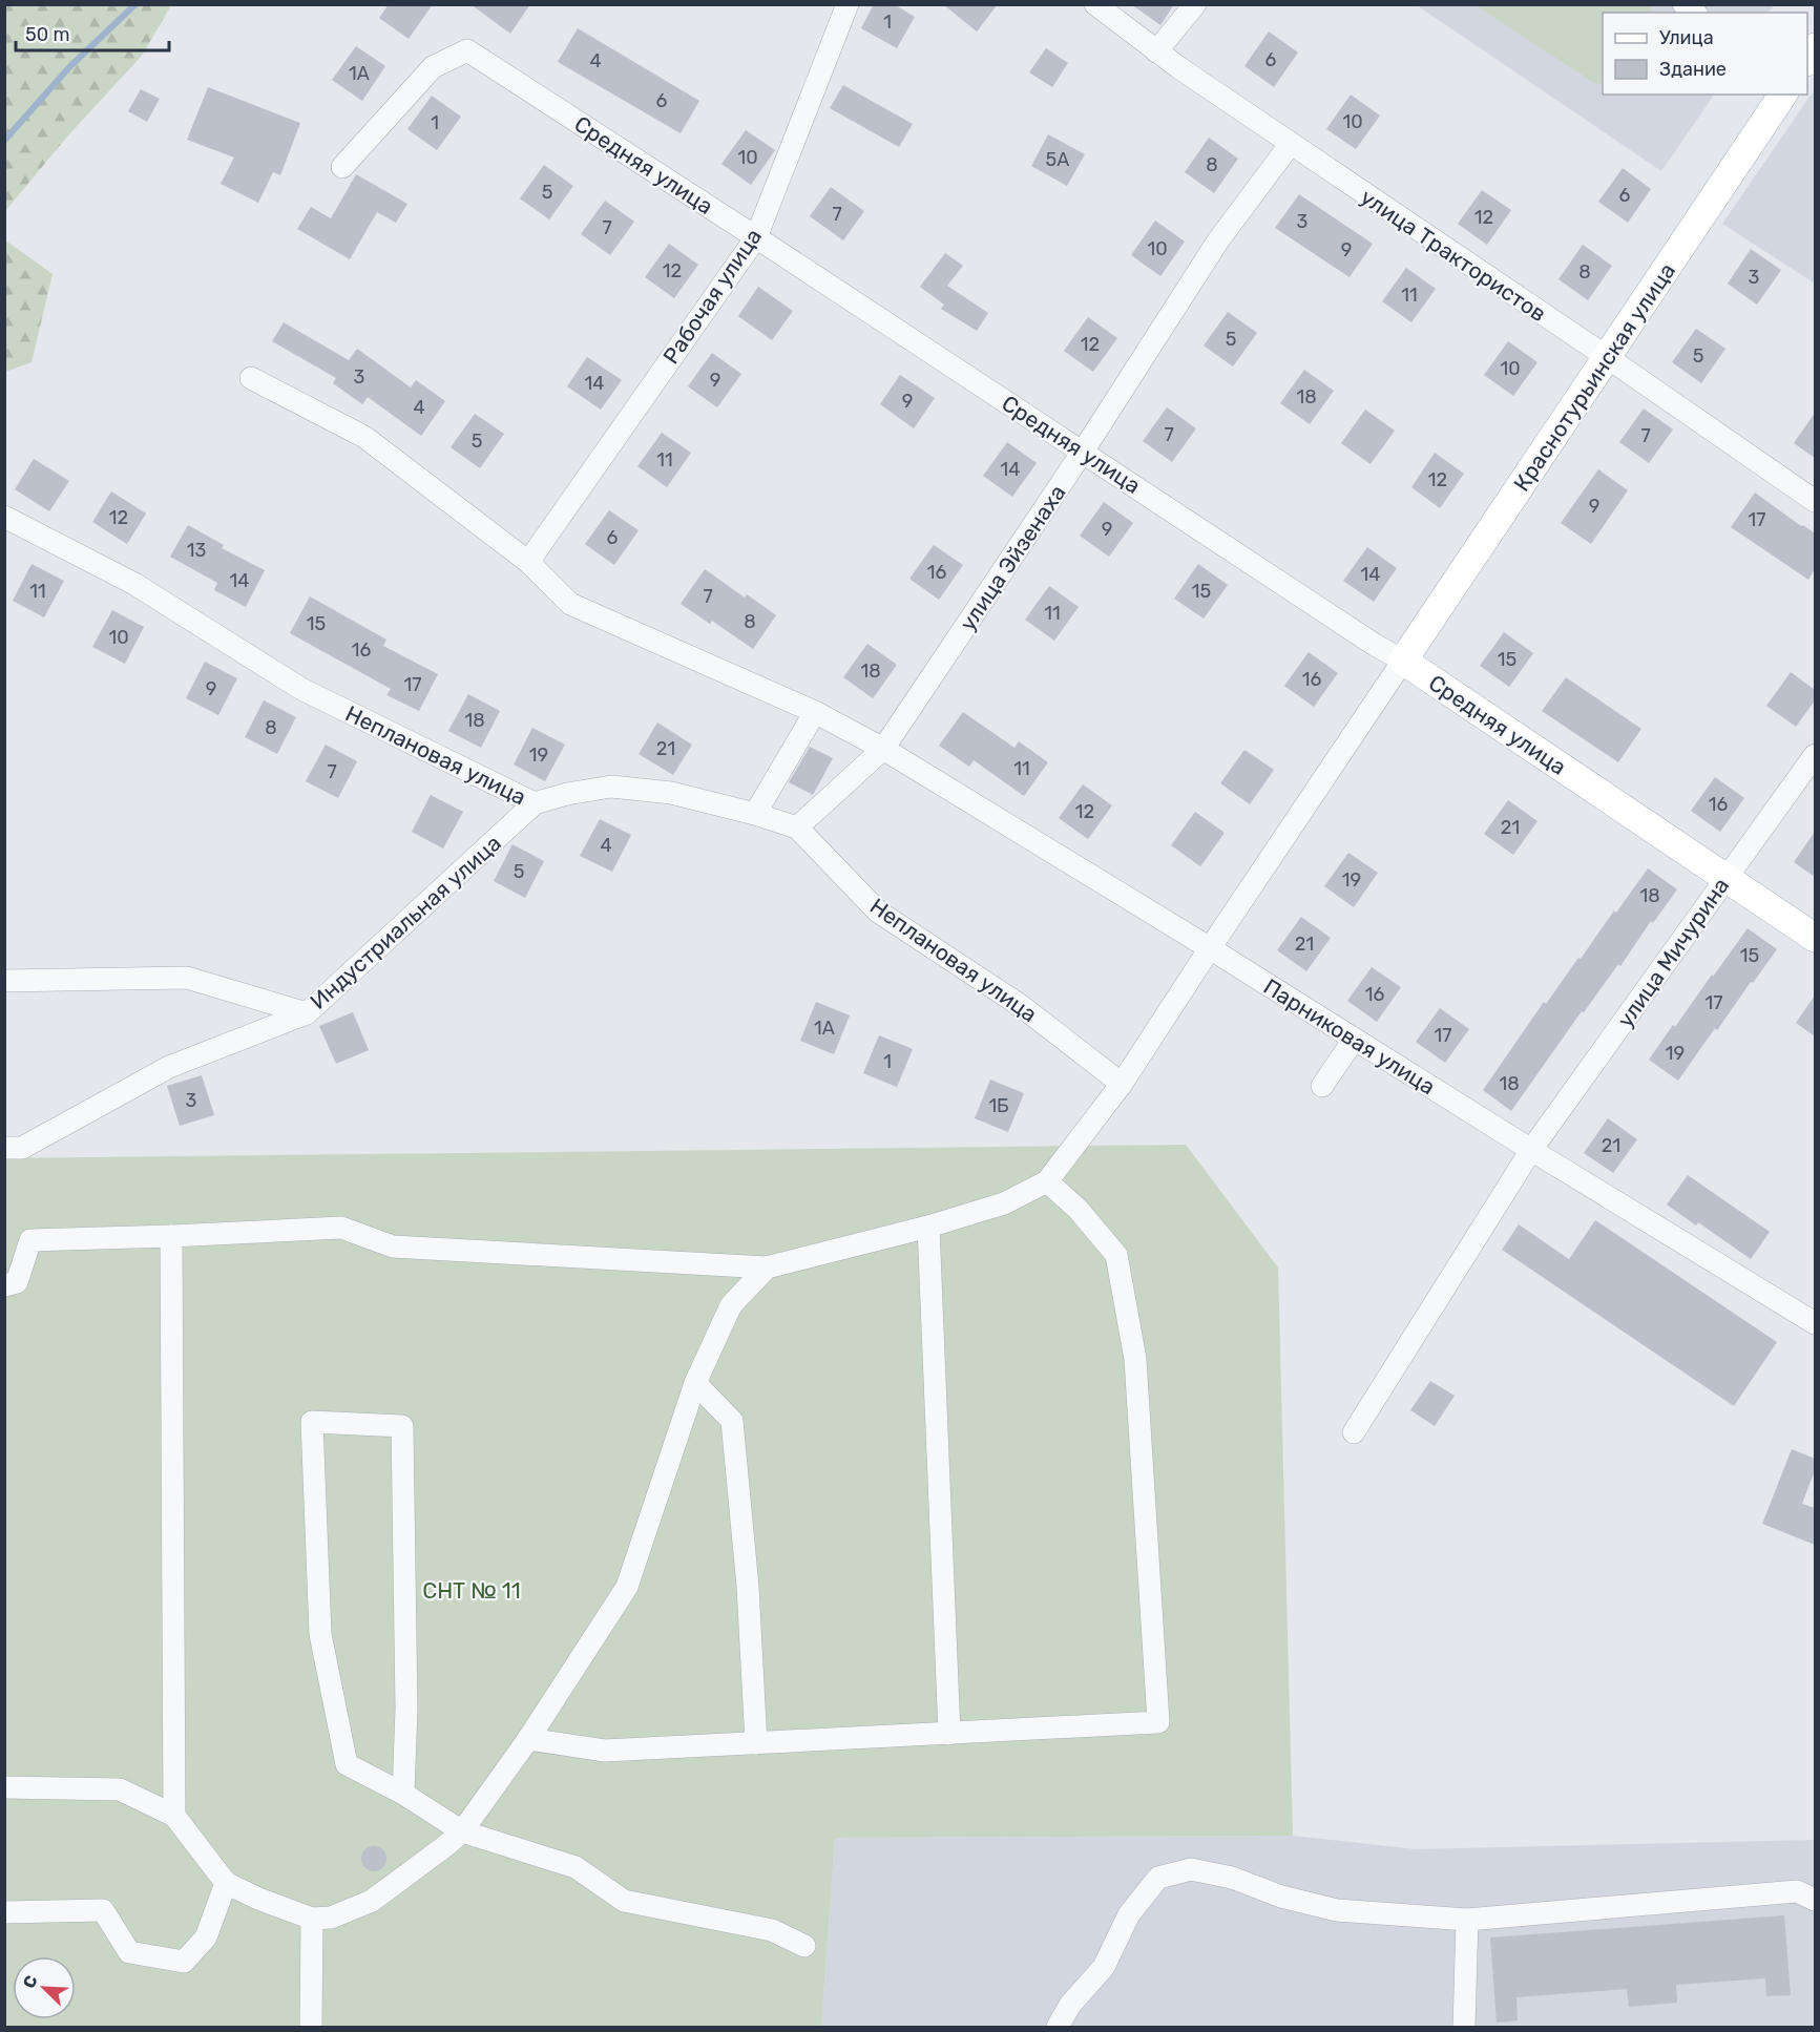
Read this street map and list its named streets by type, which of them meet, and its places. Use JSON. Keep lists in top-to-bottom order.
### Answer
{
  "streets": {
    "main road": ["Средняя улица", "Краснотурьинская улица"],
    "street": [
      "улица Трактористов",
      "Рабочая улица",
      "улица Эйзенаха",
      "Неплановая улица",
      "Индустриальная улица",
      "улица Мичурина",
      "Парниковая улица"
    ]
  },
  "crossings": [
    ["Средняя улица", "Рабочая улица"],
    ["Средняя улица", "Краснотурьинская улица"],
    ["Средняя улица", "улица Эйзенаха"],
    ["Средняя улица", "улица Мичурина"],
    ["улица Трактористов", "Краснотурьинская улица"],
    ["улица Трактористов", "улица Эйзенаха"],
    ["Рабочая улица", "Парниковая улица"],
    ["улица Эйзенаха", "Неплановая улица"],
    ["улица Эйзенаха", "Парниковая улица"],
    ["Неплановая улица", "Индустриальная улица"],
    ["улица Мичурина", "Парниковая улица"]
  ],
  "parks": ["СНТ № 11"],
  "house_numbers": [
    "1",
    "6",
    "4",
    "1А",
    "6",
    "10",
    "1",
    "10",
    "5А",
    "8",
    "5",
    "6",
    "7",
    "12",
    "3",
    "7",
    "10",
    "9",
    "12",
    "8",
    "3",
    "11",
    "5",
    "12",
    "5",
    "10",
    "3",
    "9",
    "14",
    "18",
    "9",
    "4",
    "7",
    "7",
    "5",
    "11",
    "14",
    "12",
    "9",
    "12",
    "17",
    "9",
    "6",
    "13",
    "16",
    "14",
    "14",
    "11",
    "15",
    "7",
    "11",
    "8",
    "15",
    "10",
    "16",
    "15",
    "18",
    "16",
    "17",
    "9",
    "18",
    "8",
    "21",
    "19",
    "11",
    "7",
    "16",
    "12",
    "21",
    "4",
    "5",
    "19",
    "18",
    "21",
    "15",
    "16",
    "17",
    "1А",
    "17",
    "19",
    "1",
    "18",
    "3",
    "1Б",
    "21"
  ],
  "legend": ["Улица", "Здание"],
  "scale_bar": "50 m",
  "north": "top left"
}
